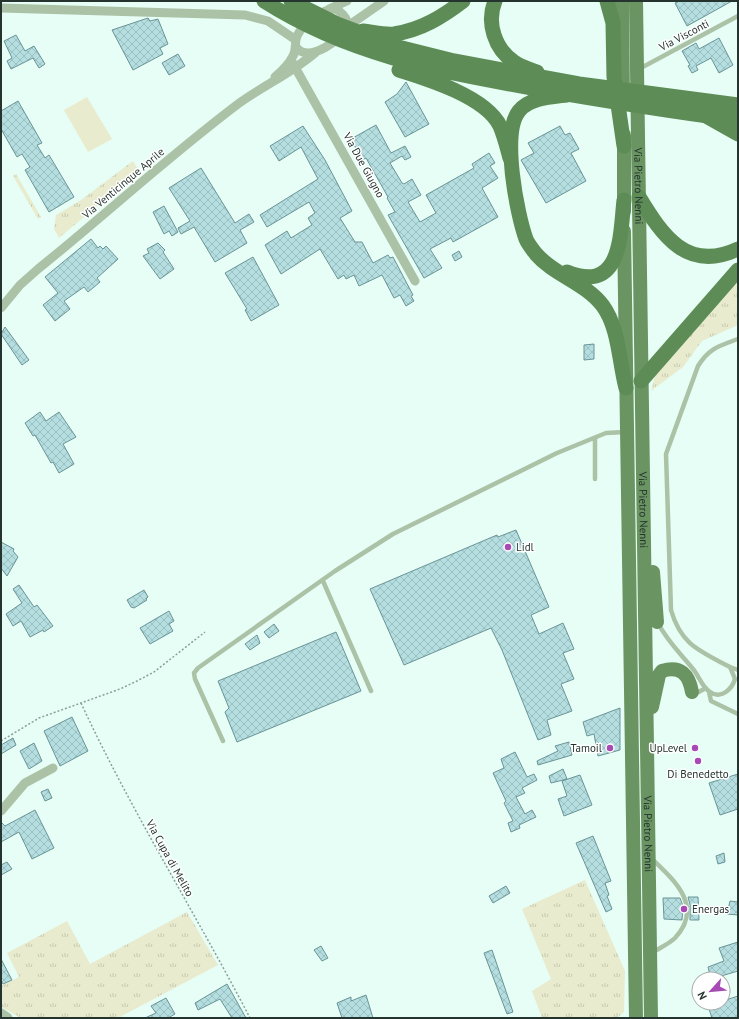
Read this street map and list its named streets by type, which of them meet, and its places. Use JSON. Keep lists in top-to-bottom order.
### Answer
{
  "streets": {
    "main road": ["Via Pietro Nenni"],
    "street": ["Via Due Giugno", "Via Venticinque Aprile"],
    "lane": ["Via Visconti"],
    "path": ["Via Cupa di Melito"]
  },
  "crossings": [
    ["Via Visconti", "Via Pietro Nenni"],
    ["Via Due Giugno", "Via Venticinque Aprile"]
  ],
  "places": [
    "Lidl",
    "Tamoil",
    "UpLevel",
    "Di Benedetto",
    "Energas"
  ],
  "north": "bottom left"
}
